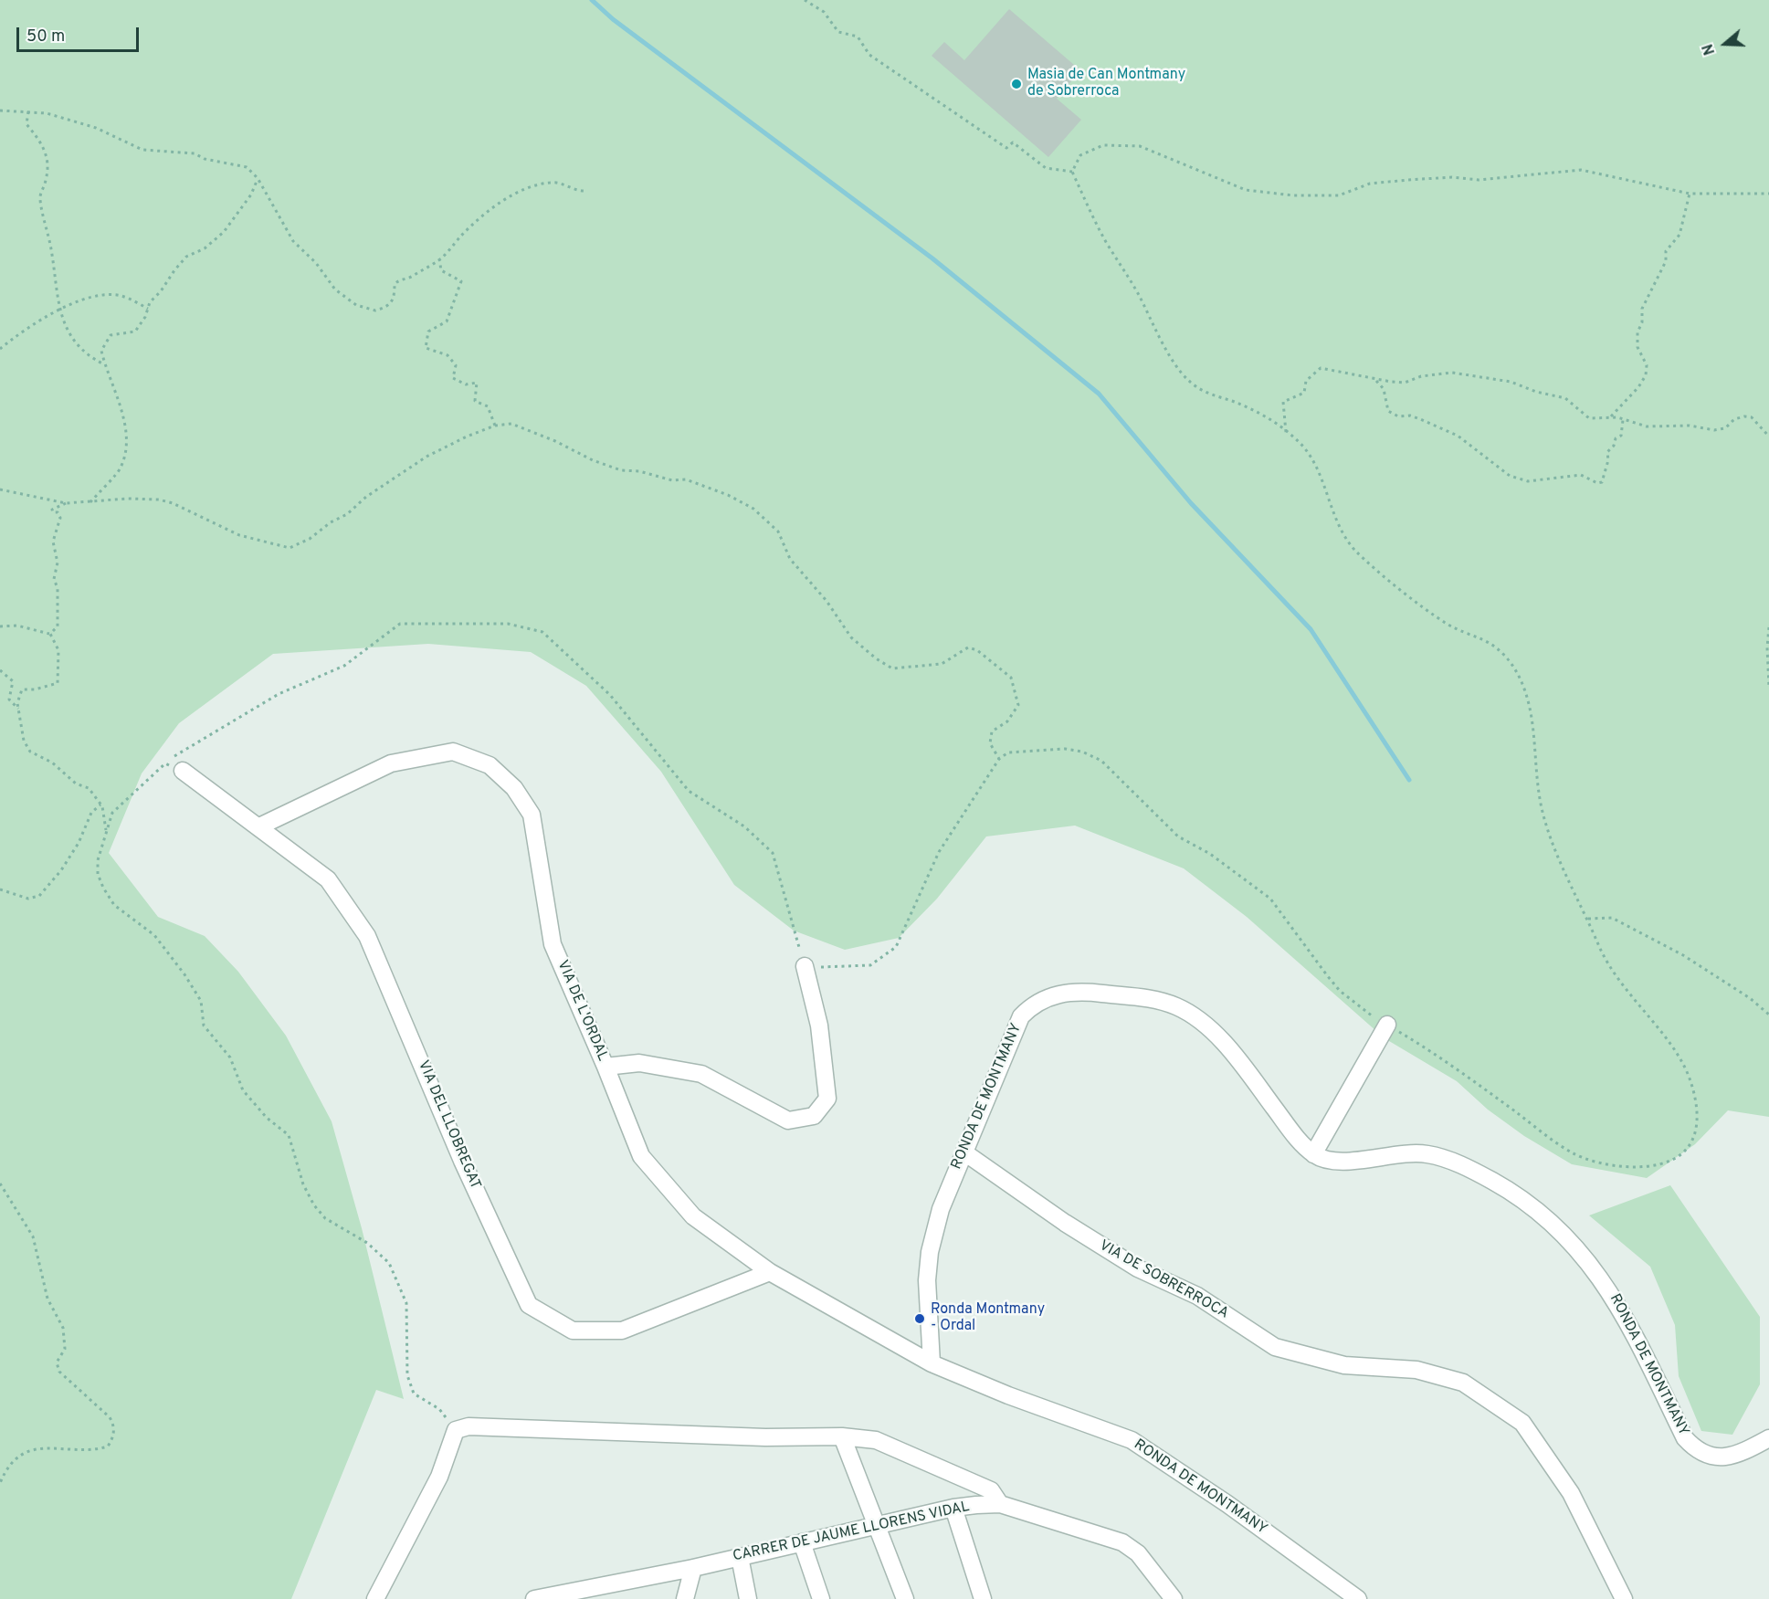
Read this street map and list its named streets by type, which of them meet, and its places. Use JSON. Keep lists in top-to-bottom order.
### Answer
{
  "streets": {
    "street": [
      "VIA DE L'ORDAL",
      "RONDA DE MONTMANY",
      "VIA DEL LLOBREGAT",
      "VIA DE SOBRERROCA",
      "CARRER DE JAUME LLORENS VIDAL"
    ]
  },
  "crossings": [
    ["VIA DE L'ORDAL", "RONDA DE MONTMANY"],
    ["VIA DE L'ORDAL", "VIA DEL LLOBREGAT"],
    ["RONDA DE MONTMANY", "VIA DE SOBRERROCA"]
  ],
  "places": ["Masia de Can Montmany de Sobrerroca", "Ronda Montmany - Ordal"],
  "scale_bar": "50 m",
  "north": "left"
}
